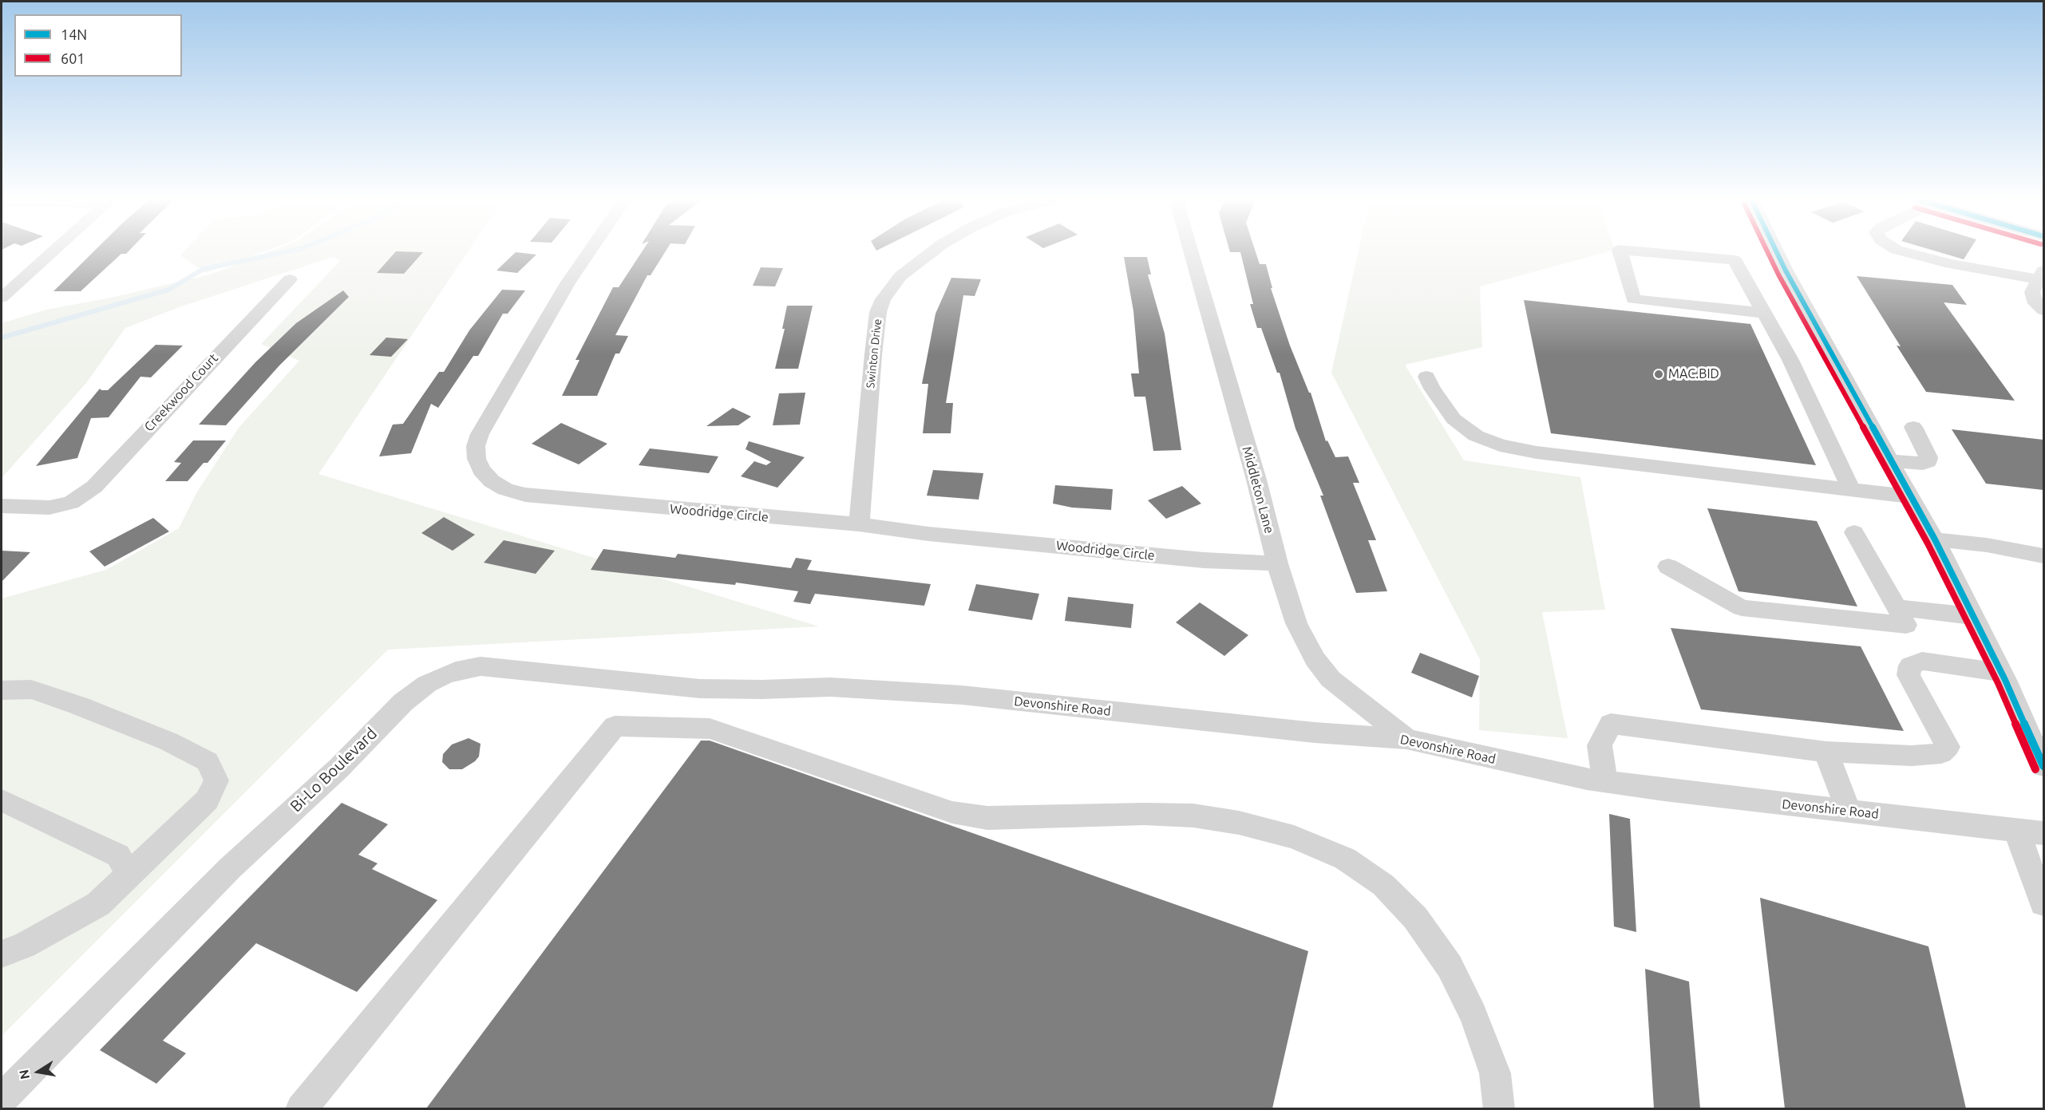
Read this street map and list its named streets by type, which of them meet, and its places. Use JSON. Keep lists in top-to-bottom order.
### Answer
{
  "streets": {
    "street": [
      "Swinton Drive",
      "Creekwood Court",
      "Middleton Lane",
      "Woodridge Circle",
      "Devonshire Road",
      "Bi-Lo Boulevard"
    ]
  },
  "crossings": [
    ["Swinton Drive", "Woodridge Circle"],
    ["Middleton Lane", "Woodridge Circle"],
    ["Middleton Lane", "Devonshire Road"],
    ["Devonshire Road", "Bi-Lo Boulevard"]
  ],
  "places": ["MAC.BID"],
  "lines": ["transit line 14N", "transit line 601"],
  "legend": ["14N", "601"],
  "north": "left"
}
